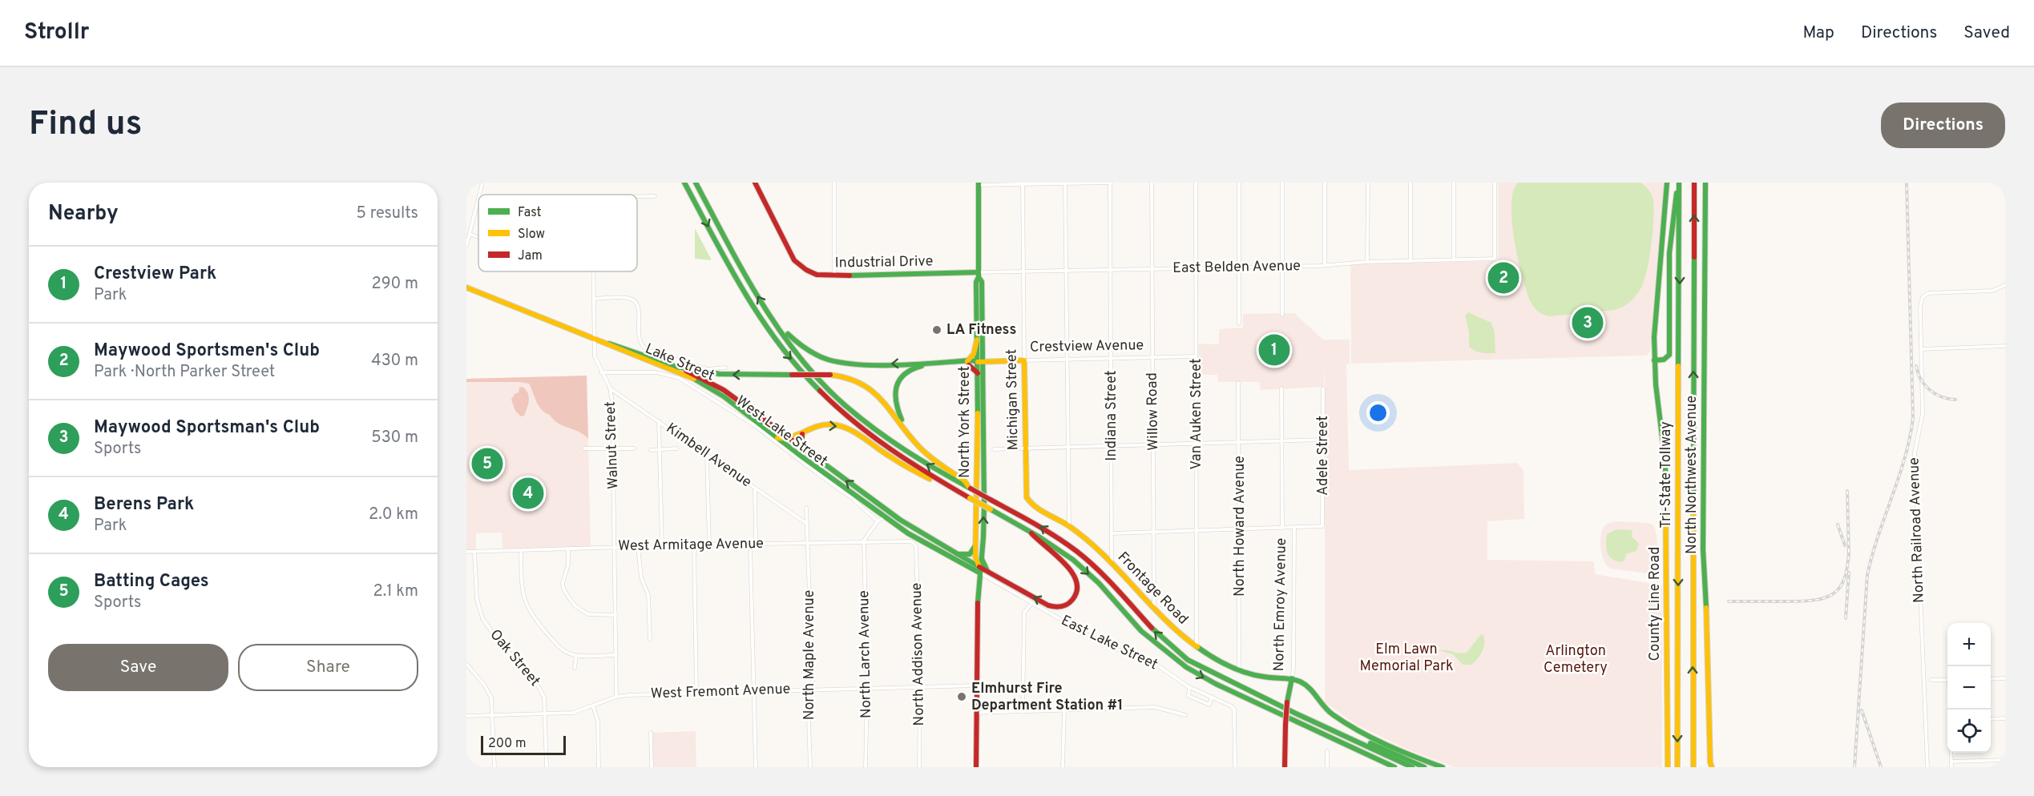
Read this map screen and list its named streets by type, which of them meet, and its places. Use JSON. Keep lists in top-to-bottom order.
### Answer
{
  "streets": {
    "main road": [
      "Industrial Drive",
      "Crestview Avenue",
      "Lake Street",
      "Michigan Street",
      "North York Street",
      "Tri-State Tollway",
      "North Northwest Avenue",
      "Frontage Road",
      "County Line Road",
      "North Emroy Avenue"
    ],
    "street": [
      "East Belden Avenue",
      "Willow Road",
      "Van Auken Street",
      "Indiana Street",
      "West Lake Street",
      "Walnut Street",
      "Kimbell Avenue",
      "Adele Street",
      "North Howard Avenue",
      "North Railroad Avenue",
      "West Armitage Avenue",
      "East Lake Street",
      "North Larch Avenue",
      "North Addison Avenue",
      "North Maple Avenue",
      "Oak Street",
      "West Fremont Avenue"
    ]
  },
  "crossings": [
    ["Industrial Drive", "East Belden Avenue"],
    ["Industrial Drive", "North York Street"],
    ["East Belden Avenue", "Michigan Street"],
    ["East Belden Avenue", "Willow Road"],
    ["East Belden Avenue", "Van Auken Street"],
    ["East Belden Avenue", "Indiana Street"],
    ["East Belden Avenue", "North York Street"],
    ["Crestview Avenue", "Michigan Street"],
    ["Crestview Avenue", "Willow Road"],
    ["Crestview Avenue", "Van Auken Street"],
    ["Crestview Avenue", "Indiana Street"],
    ["Crestview Avenue", "North York Street"],
    ["Lake Street", "North York Street"],
    ["Lake Street", "Walnut Street"],
    ["Lake Street", "East Lake Street"],
    ["Michigan Street", "Frontage Road"],
    ["Willow Road", "Frontage Road"],
    ["Van Auken Street", "Frontage Road"],
    ["Indiana Street", "Frontage Road"],
    ["North York Street", "East Lake Street"],
    ["North York Street", "West Fremont Avenue"],
    ["West Lake Street", "Walnut Street"],
    ["Walnut Street", "Kimbell Avenue"],
    ["Walnut Street", "West Armitage Avenue"],
    ["Walnut Street", "West Fremont Avenue"],
    ["Kimbell Avenue", "North Maple Avenue"],
    ["Adele Street", "North Emroy Avenue"],
    ["North Howard Avenue", "Frontage Road"],
    ["West Armitage Avenue", "North Larch Avenue"],
    ["West Armitage Avenue", "North Addison Avenue"],
    ["West Armitage Avenue", "North Maple Avenue"],
    ["West Armitage Avenue", "Oak Street"],
    ["Frontage Road", "North Emroy Avenue"],
    ["North Larch Avenue", "West Fremont Avenue"],
    ["North Addison Avenue", "West Fremont Avenue"],
    ["North Maple Avenue", "West Fremont Avenue"],
    ["Oak Street", "West Fremont Avenue"]
  ],
  "parks": ["Elm Lawn Memorial Park", "Arlington Cemetery"],
  "places": ["LA Fitness", "Elmhurst Fire Department Station #1"],
  "legend": ["Fast", "Slow", "Jam"],
  "scale_bar": "200 m",
  "page": {
    "header": "Strollr",
    "nav": ["Map", "Directions", "Saved"],
    "buttons": [
      "Directions",
      ["Save", "Share"]
    ],
    "title": "Find us",
    "heading": ["Nearby", "5 results"],
    "list": [
      {
        "mark": "1",
        "name": "Crestview Park",
        "note": "Park",
        "value": "290 m"
      },
      {
        "mark": "2",
        "name": "Maywood Sportsmen's Club",
        "note": "Park · North Parker Street",
        "value": "430 m"
      },
      {
        "mark": "3",
        "name": "Maywood Sportsman's Club",
        "note": "Sports",
        "value": "530 m"
      },
      {
        "mark": "4",
        "name": "Berens Park",
        "note": "Park",
        "value": "2.0 km"
      },
      {
        "mark": "5",
        "name": "Batting Cages",
        "note": "Sports",
        "value": "2.1 km"
      }
    ],
    "pins": [
      "2",
      "3",
      "1",
      "5",
      "4"
    ],
    "map_buttons": ["+", "−"],
    "scale": "200 m"
  }
}
